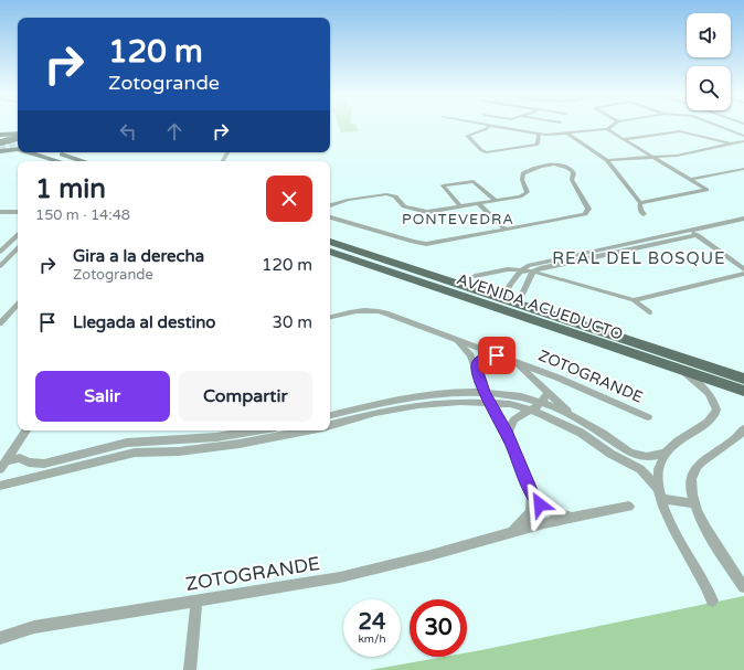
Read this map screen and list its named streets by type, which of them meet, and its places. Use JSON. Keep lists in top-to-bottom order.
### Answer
{
  "streets": {
    "main road": ["AVENIDA ACUEDUCTO"],
    "street": ["ZOTOGRANDE"]
  },
  "districts": ["PONTEVEDRA", "REAL DEL BOSQUE"],
  "page": {
    "turn": ["120 m", "Zotogrande"],
    "heading": ["1 min", "150 m · 14:48"],
    "list": [
      {
        "name": "Gira a la derecha",
        "note": "Zotogrande",
        "value": "120 m"
      },
      {
        "name": "Llegada al destino",
        "value": "30 m"
      }
    ],
    "buttons": ["Salir", "Compartir"],
    "speed": "24 km/h",
    "limit": "30"
  }
}
